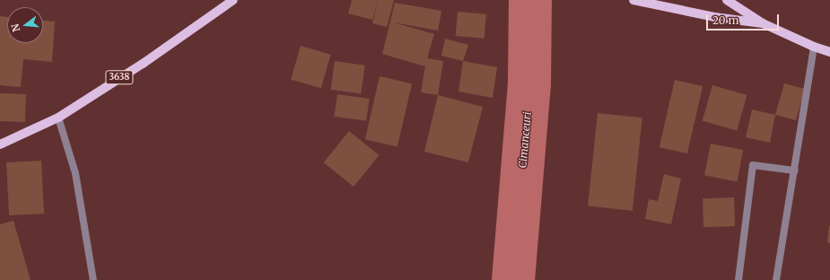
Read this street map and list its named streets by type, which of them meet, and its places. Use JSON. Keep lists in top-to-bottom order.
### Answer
{
  "streets": {
    "main road": ["3638"]
  },
  "water": ["Cimanceuri"],
  "scale_bar": "20 m",
  "north": "left"
}
